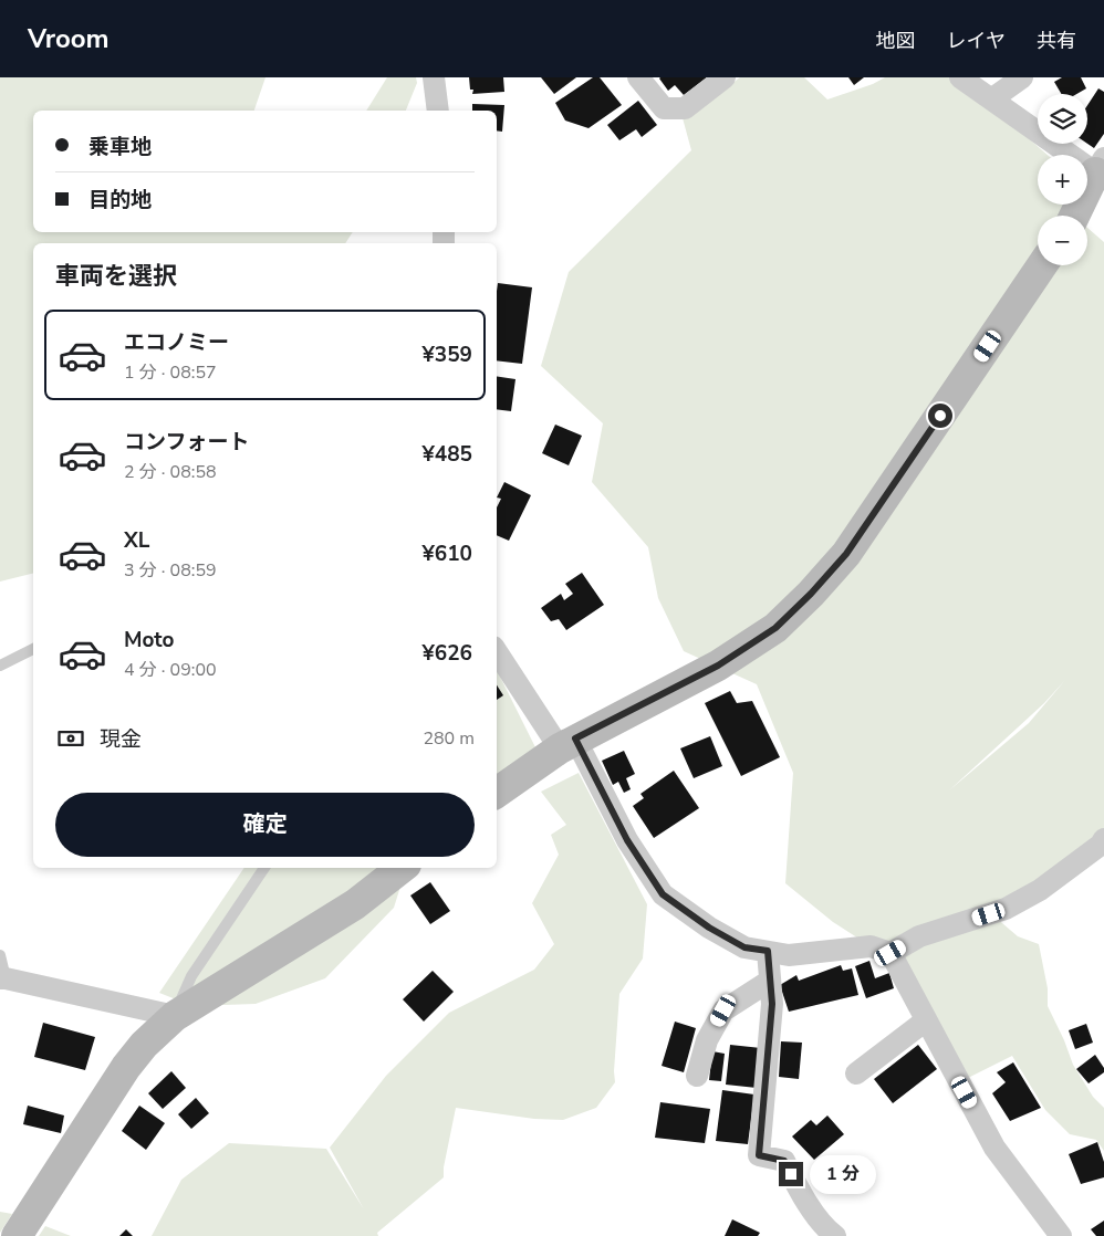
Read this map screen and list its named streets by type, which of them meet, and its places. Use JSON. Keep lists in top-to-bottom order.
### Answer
{
  "page": {
    "header": "Vroom",
    "nav": ["地図", "レイヤ", "共有"],
    "map_buttons": ["+", "−"],
    "banner": ["乗車地", "目的地"],
    "heading": "車両を選択",
    "list": [
      {
        "name": "エコノミー",
        "note": "1 分 · 08:57",
        "value": "¥359"
      },
      {
        "name": "コンフォート",
        "note": "2 分 · 08:58",
        "value": "¥485"
      },
      {
        "name": "XL",
        "note": "3 分 · 08:59",
        "value": "¥610"
      },
      {
        "name": "Moto",
        "note": "4 分 · 09:00",
        "value": "¥626"
      }
    ],
    "pay": ["現金", "280 m"],
    "buttons": "確定",
    "bubble": "1 分"
  }
}
